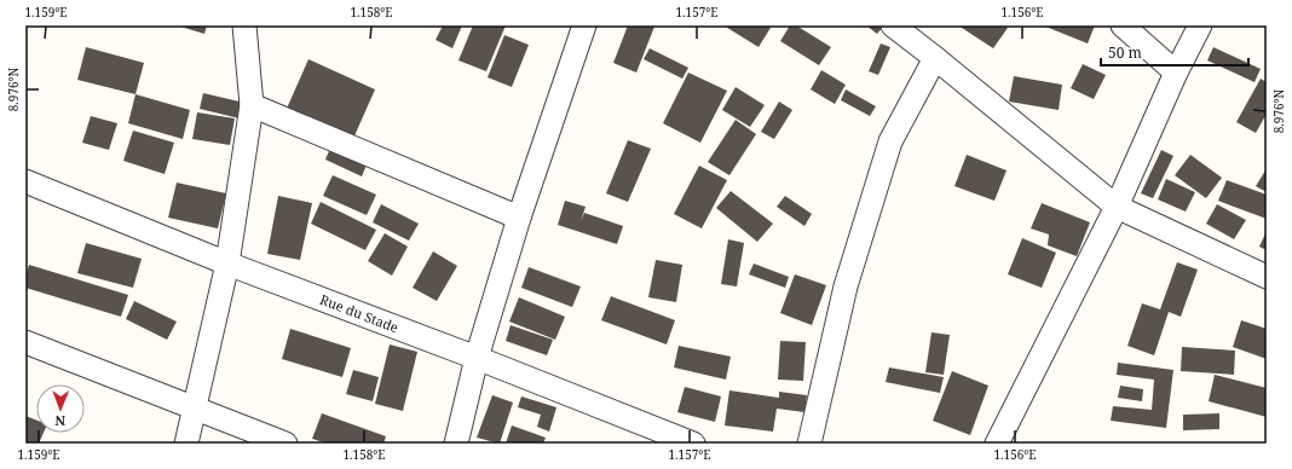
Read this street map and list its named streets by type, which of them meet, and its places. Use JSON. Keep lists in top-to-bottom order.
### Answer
{
  "streets": {
    "street": ["Rue du Stade"]
  },
  "scale_bar": "50 m",
  "north": "bottom",
  "coordinates": [
    "1.159°E",
    "1.158°E",
    "1.157°E",
    "1.156°E",
    "8.976°N"
  ]
}
